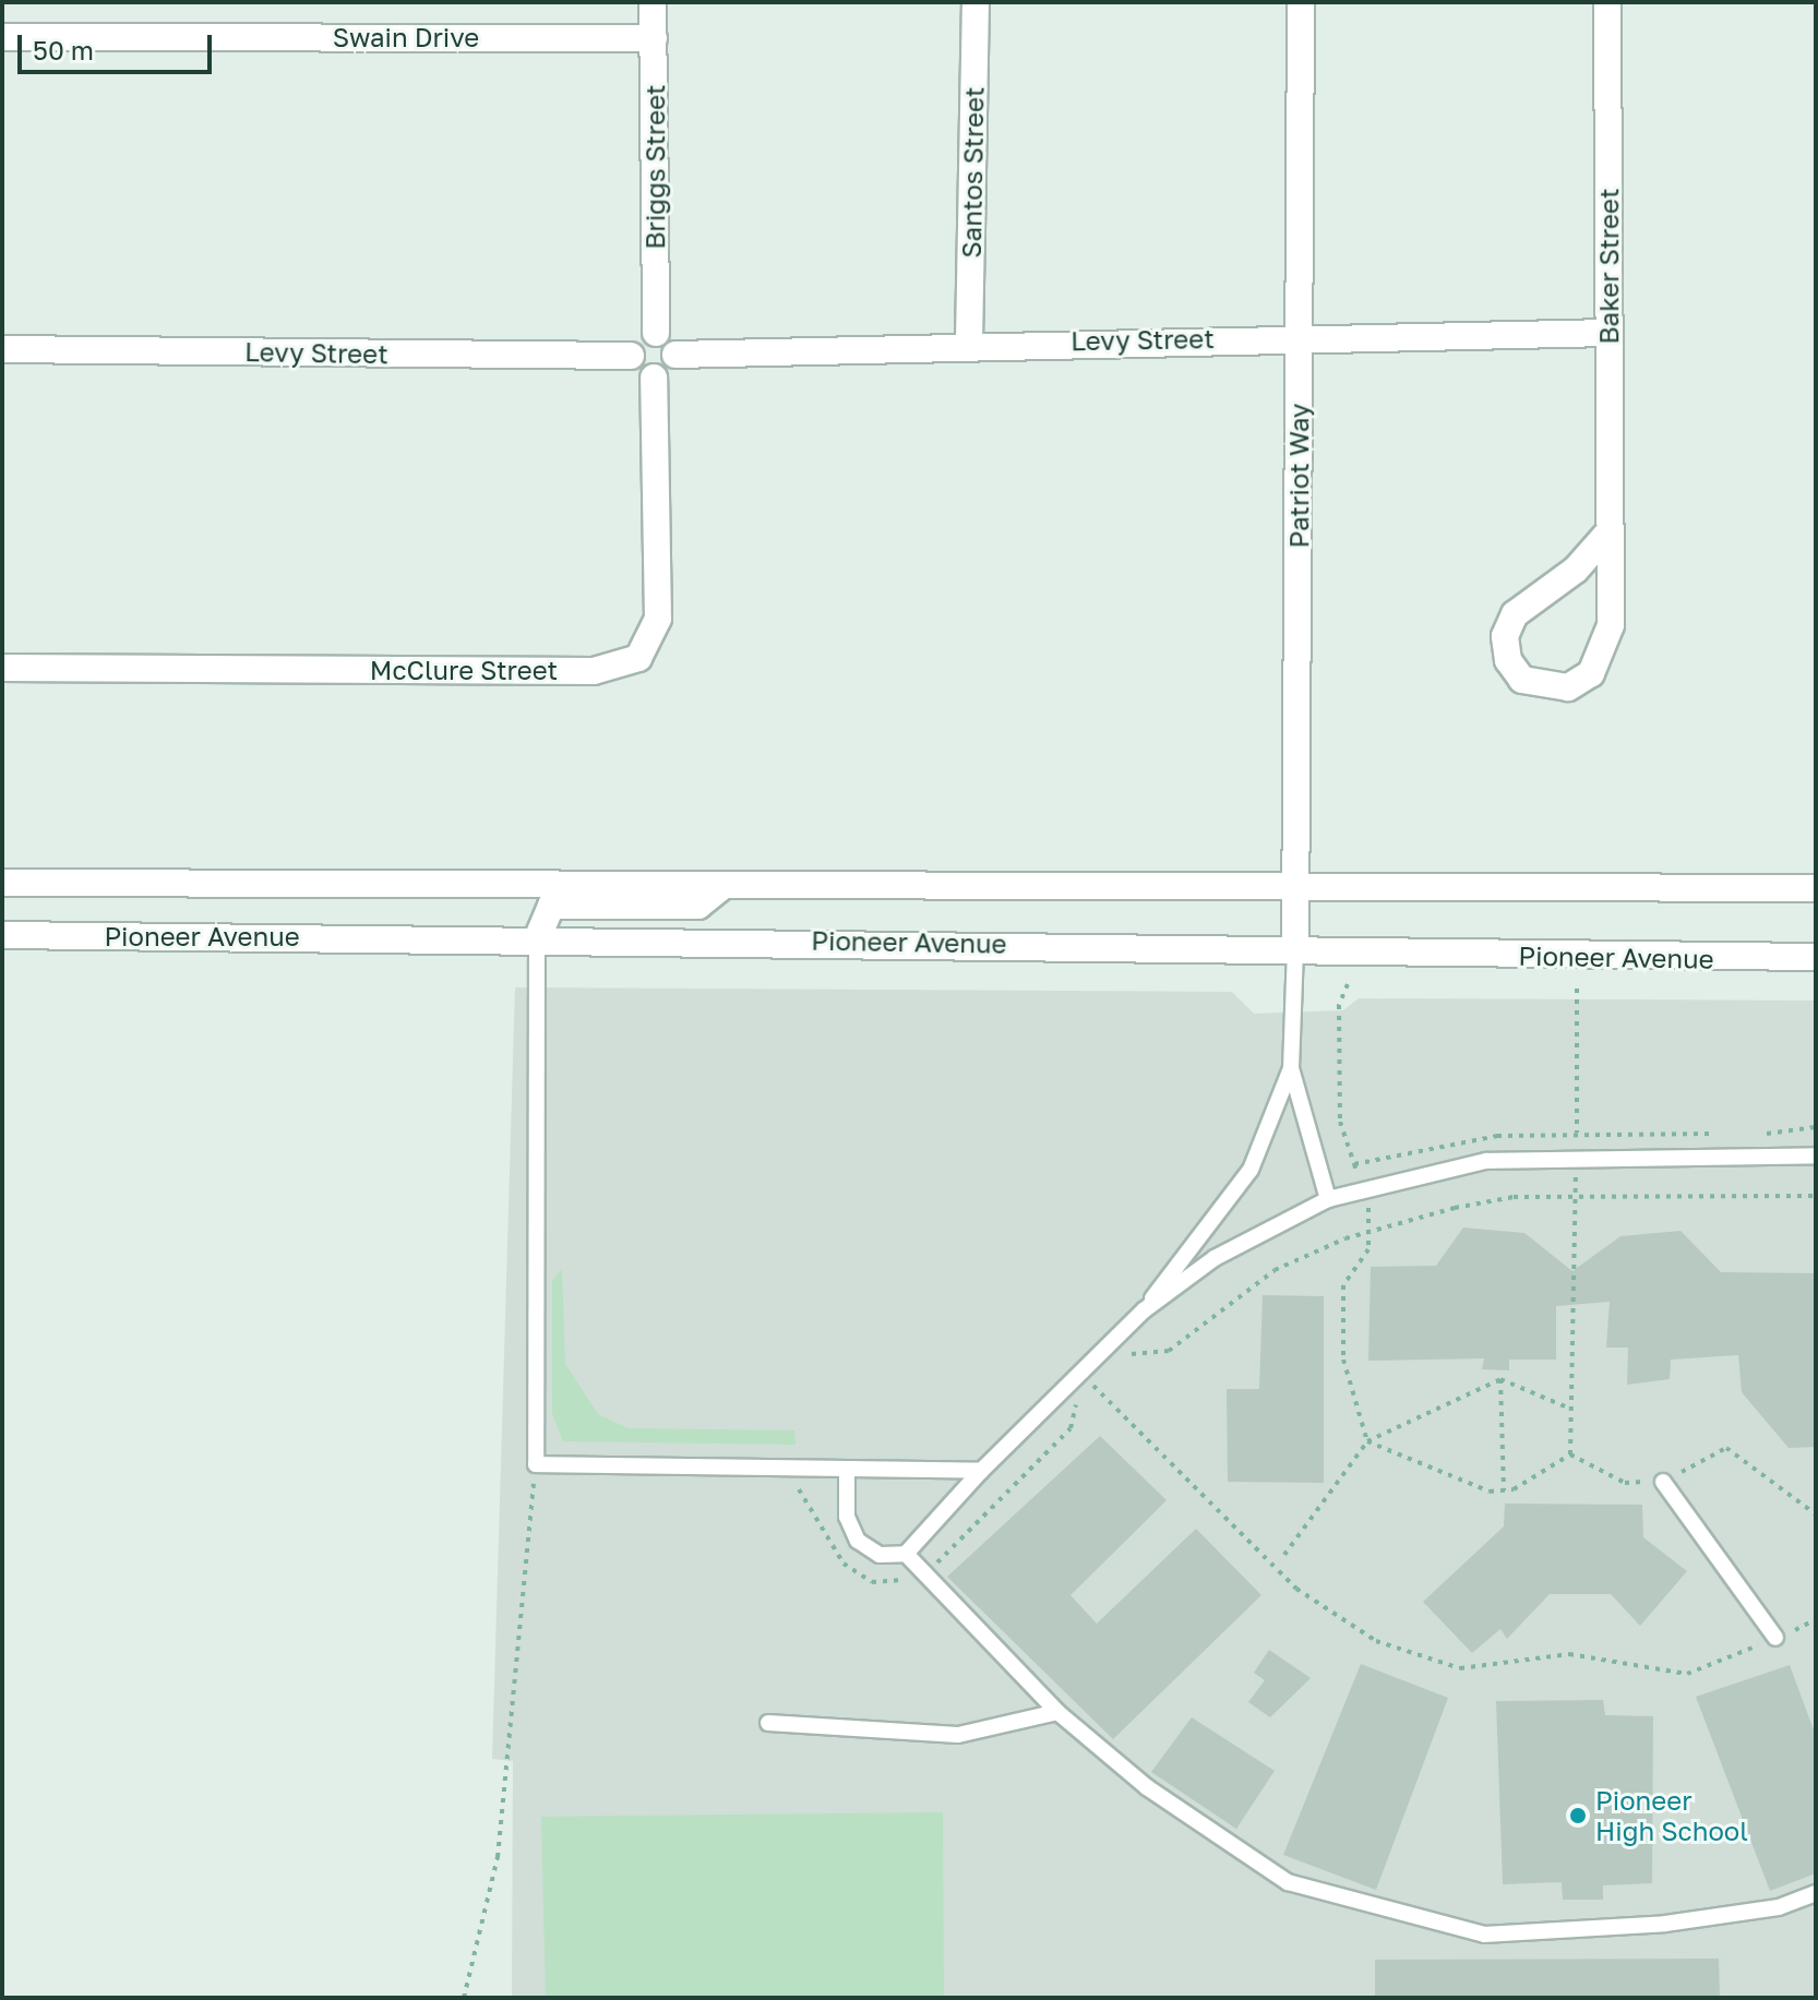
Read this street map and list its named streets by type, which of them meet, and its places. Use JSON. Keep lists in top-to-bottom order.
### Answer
{
  "streets": {
    "street": [
      "Swain Drive",
      "Briggs Street",
      "Santos Street",
      "Baker Street",
      "Levy Street",
      "Patriot Way",
      "McClure Street",
      "Pioneer Avenue"
    ]
  },
  "crossings": [
    ["Swain Drive", "Briggs Street"],
    ["Briggs Street", "Levy Street"],
    ["Briggs Street", "McClure Street"],
    ["Santos Street", "Levy Street"],
    ["Baker Street", "Levy Street"],
    ["Levy Street", "Patriot Way"],
    ["Levy Street", "McClure Street"],
    ["Patriot Way", "Pioneer Avenue"]
  ],
  "places": ["Pioneer High School"],
  "scale_bar": "50 m"
}
